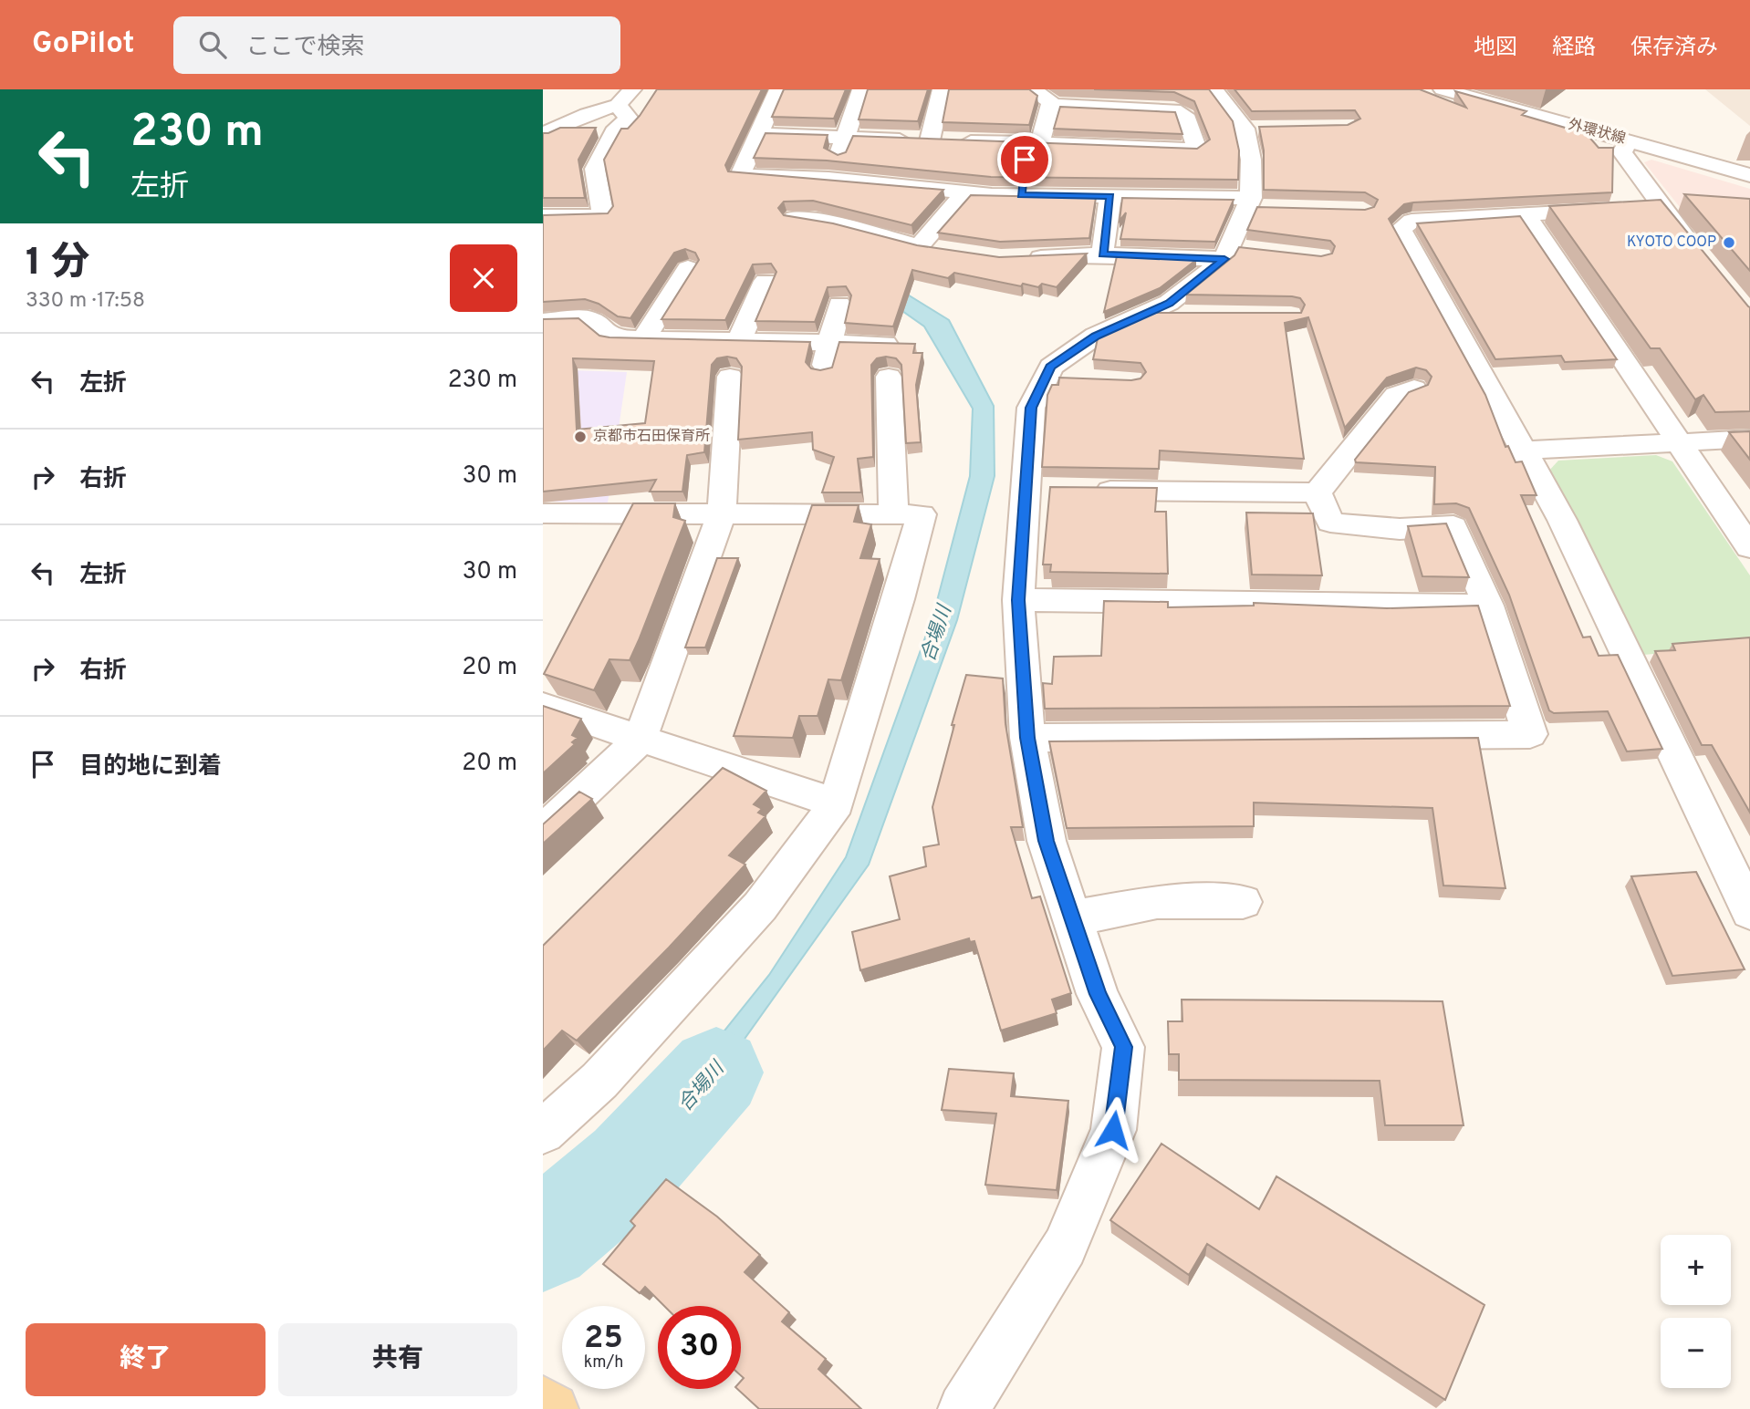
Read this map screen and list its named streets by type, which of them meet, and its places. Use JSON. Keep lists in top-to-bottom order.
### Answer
{
  "streets": {
    "street": ["外環状線"]
  },
  "water": ["合場川"],
  "places": ["KYOTO COOP", "京都市石田保育所"],
  "page": {
    "header": "GoPilot",
    "search": "ここで検索",
    "nav": ["地図", "経路", "保存済み"],
    "turn": ["230 m", "左折"],
    "heading": ["1 分", "330 m · 17:58"],
    "list": [
      {
        "name": "左折",
        "value": "230 m"
      },
      {
        "name": "右折",
        "value": "30 m"
      },
      {
        "name": "左折",
        "value": "30 m"
      },
      {
        "name": "右折",
        "value": "20 m"
      },
      {
        "name": "目的地に到着",
        "value": "20 m"
      }
    ],
    "map_buttons": ["+", "−"],
    "speed": "25 km/h",
    "limit": "30",
    "buttons": ["終了", "共有"]
  }
}
